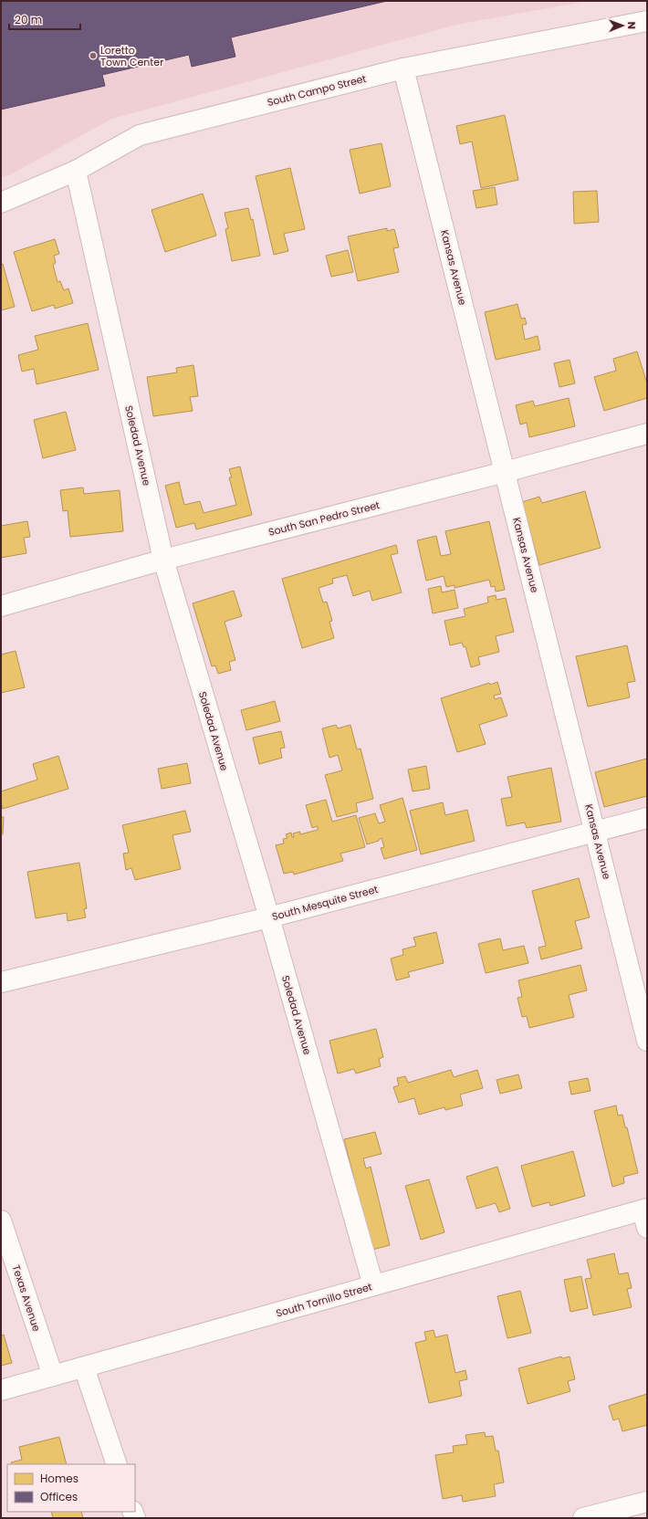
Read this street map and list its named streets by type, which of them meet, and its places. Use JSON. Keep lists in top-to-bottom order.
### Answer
{
  "streets": {
    "street": [
      "South Campo Street",
      "Kansas Avenue",
      "Soledad Avenue",
      "South San Pedro Street",
      "South Mesquite Street",
      "Texas Avenue",
      "South Tornillo Street"
    ]
  },
  "crossings": [
    ["South Campo Street", "Kansas Avenue"],
    ["South Campo Street", "Soledad Avenue"],
    ["Kansas Avenue", "South San Pedro Street"],
    ["Kansas Avenue", "South Mesquite Street"],
    ["Soledad Avenue", "South San Pedro Street"],
    ["Soledad Avenue", "South Mesquite Street"],
    ["Soledad Avenue", "South Tornillo Street"],
    ["Texas Avenue", "South Tornillo Street"]
  ],
  "places": ["Loretto Town Center"],
  "legend": ["Homes", "Offices"],
  "scale_bar": "20 m",
  "north": "right"
}
